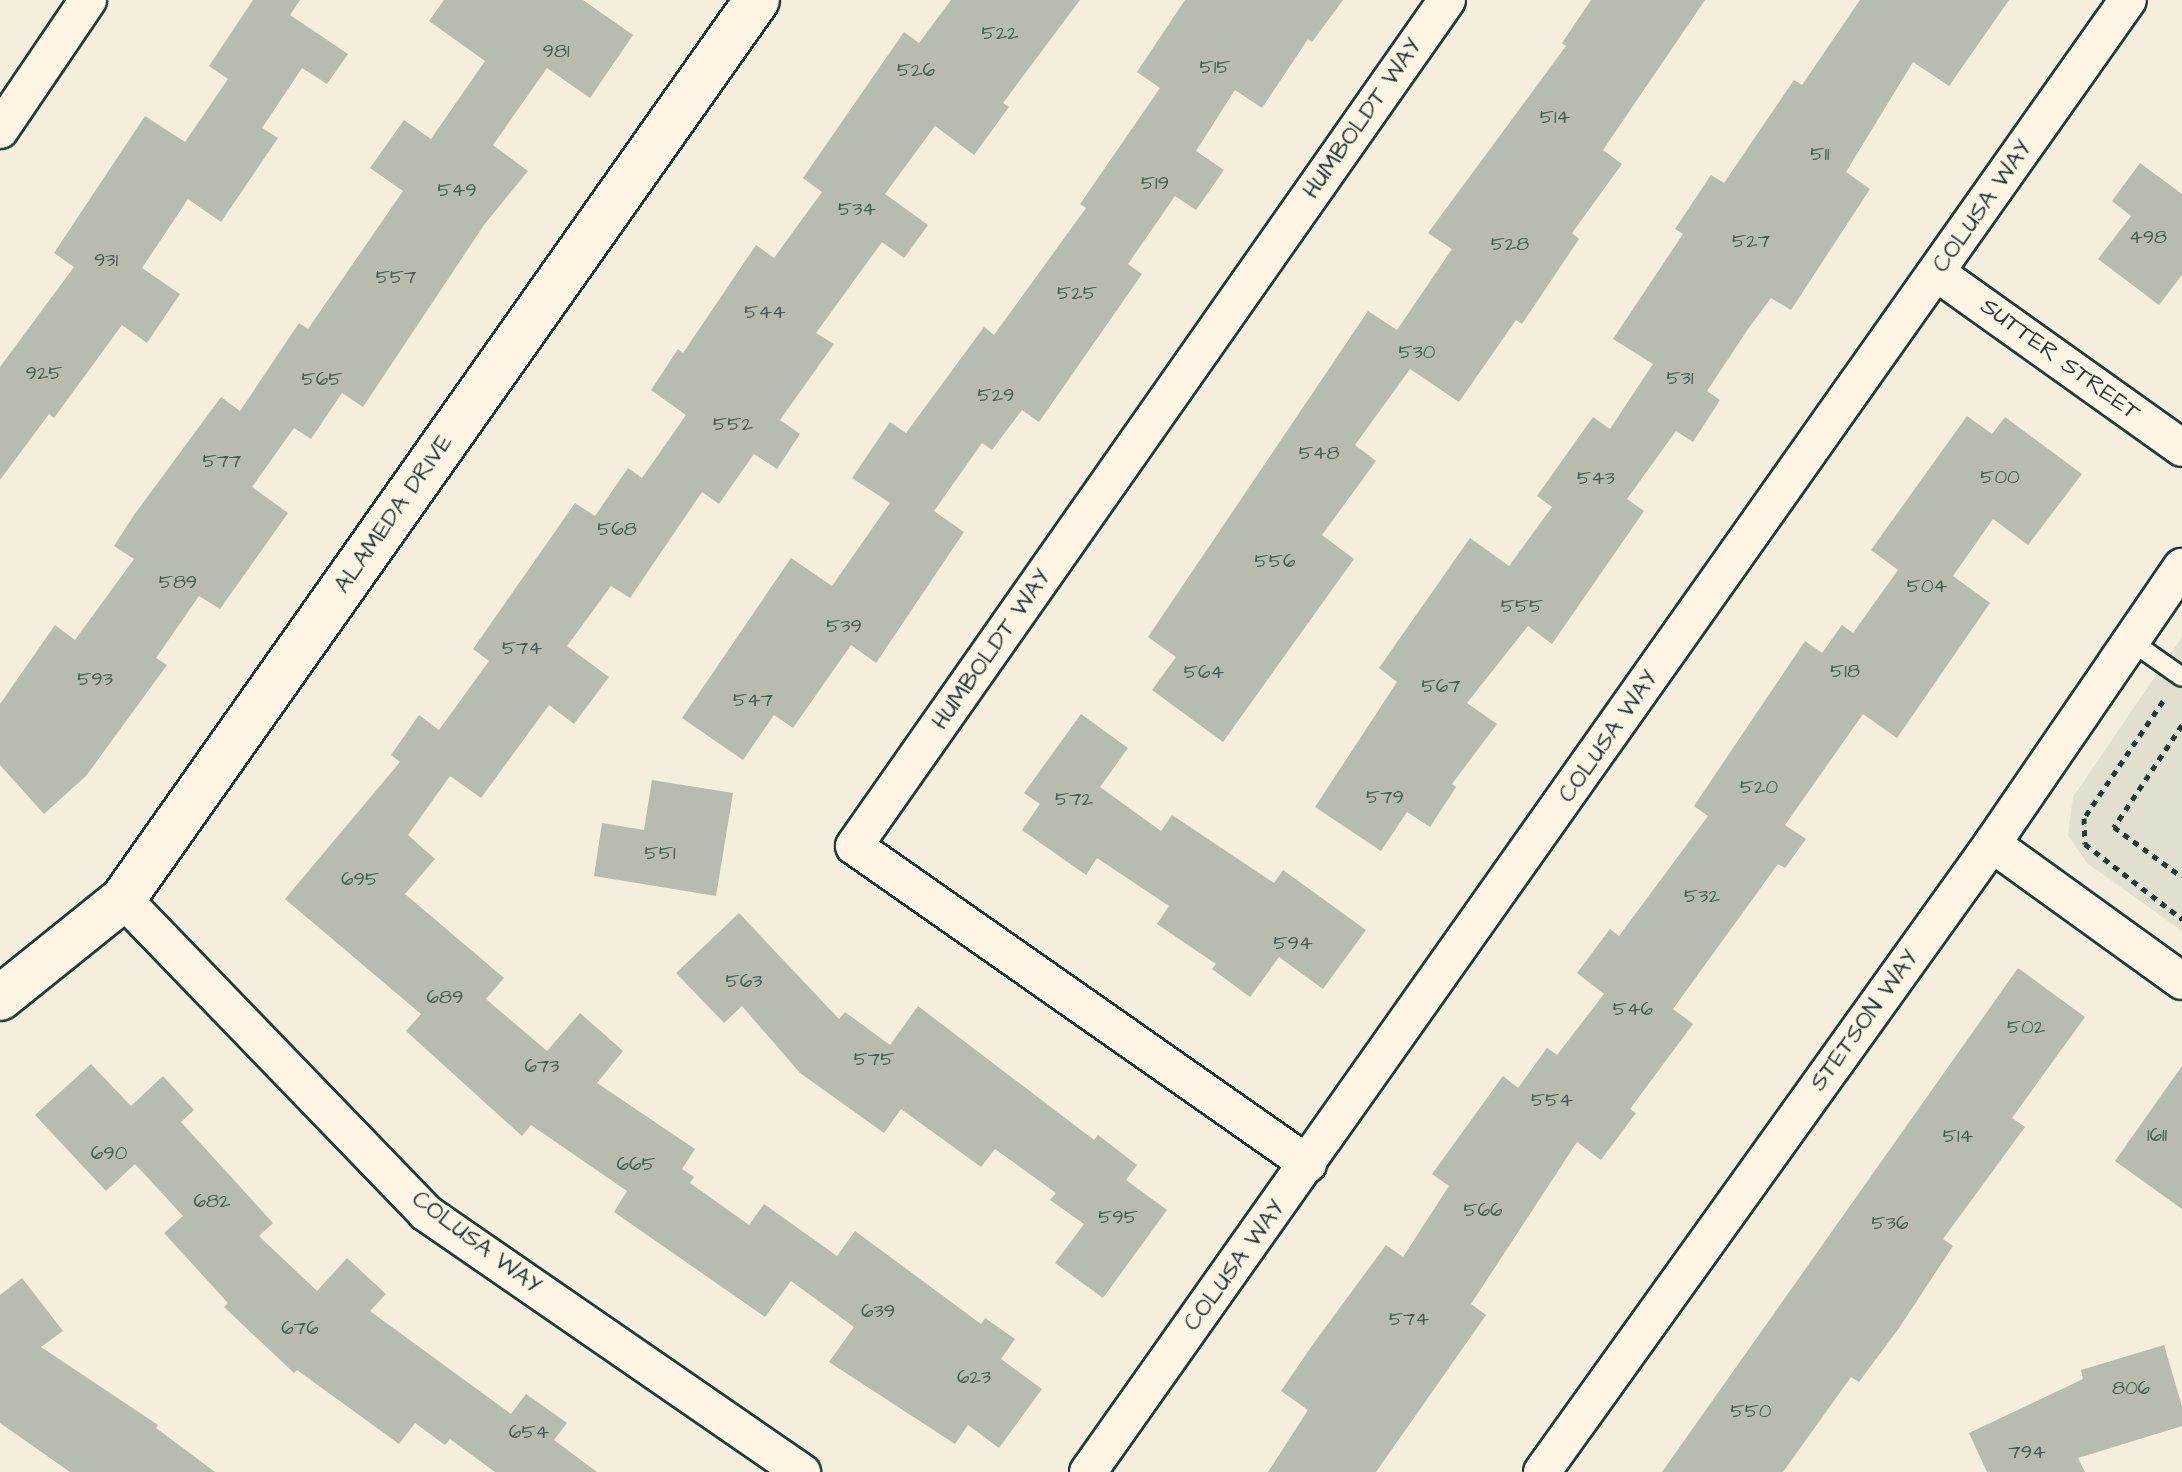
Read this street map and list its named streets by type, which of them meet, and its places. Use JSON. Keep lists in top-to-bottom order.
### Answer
{
  "streets": {
    "street": [
      "HUMBOLDT WAY",
      "COLUSA WAY",
      "SUTTER STREET",
      "ALAMEDA DRIVE",
      "STETSON WAY"
    ]
  },
  "crossings": [
    ["HUMBOLDT WAY", "COLUSA WAY"],
    ["COLUSA WAY", "SUTTER STREET"],
    ["COLUSA WAY", "ALAMEDA DRIVE"]
  ],
  "house_numbers": [
    "522",
    "981",
    "515",
    "526",
    "514",
    "511",
    "519",
    "549",
    "534",
    "498",
    "527",
    "528",
    "931",
    "557",
    "525",
    "544",
    "530",
    "925",
    "531",
    "565",
    "529",
    "552",
    "548",
    "577",
    "500",
    "543",
    "568",
    "556",
    "589",
    "504",
    "555",
    "539",
    "574",
    "518",
    "564",
    "593",
    "567",
    "547",
    "520",
    "579",
    "572",
    "551",
    "695",
    "532",
    "594",
    "563",
    "689",
    "546",
    "502",
    "575",
    "673",
    "554",
    "1611",
    "514",
    "690",
    "665",
    "682",
    "566",
    "595",
    "536",
    "639",
    "574",
    "676",
    "623",
    "806",
    "550",
    "654",
    "794"
  ]
}
